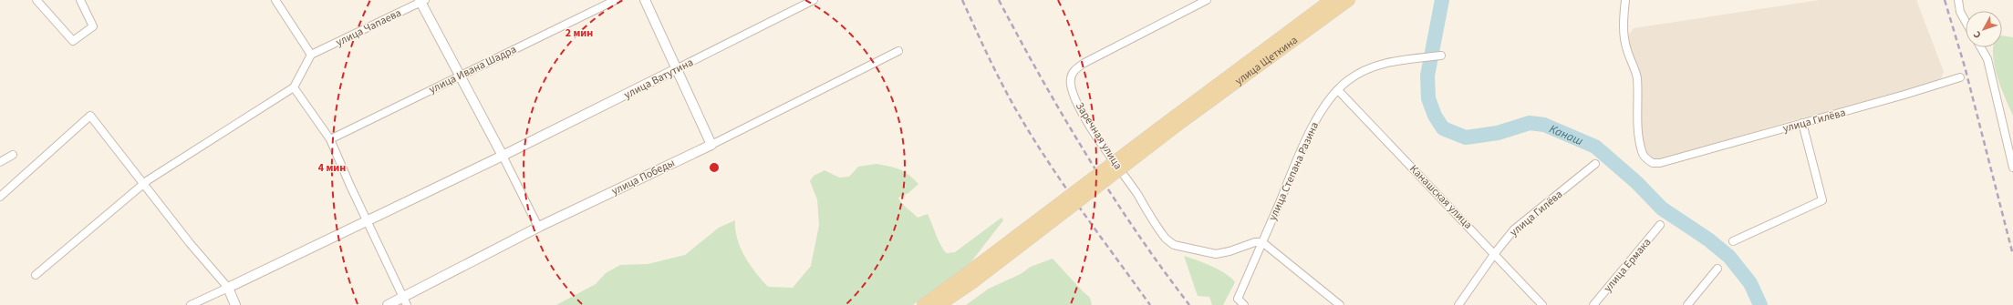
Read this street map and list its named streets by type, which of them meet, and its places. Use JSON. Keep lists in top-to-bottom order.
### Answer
{
  "streets": {
    "main road": ["улица Щеткина"],
    "street": [
      "улица Чапаева",
      "улица Ивана Шадра",
      "улица Ватутина",
      "улица Гилёва",
      "Заречная улица",
      "улица Степана Разина",
      "улица Победы",
      "Канашская улица",
      "улица Ермака"
    ]
  },
  "crossings": [
    ["улица Гилёва", "Канашская улица"],
    ["Заречная улица", "улица Степана Разина"],
    ["улица Степана Разина", "Канашская улица"]
  ],
  "water": ["Канаш"],
  "north": "bottom left",
  "rings": ["2 мин", "4 мин"]
}
